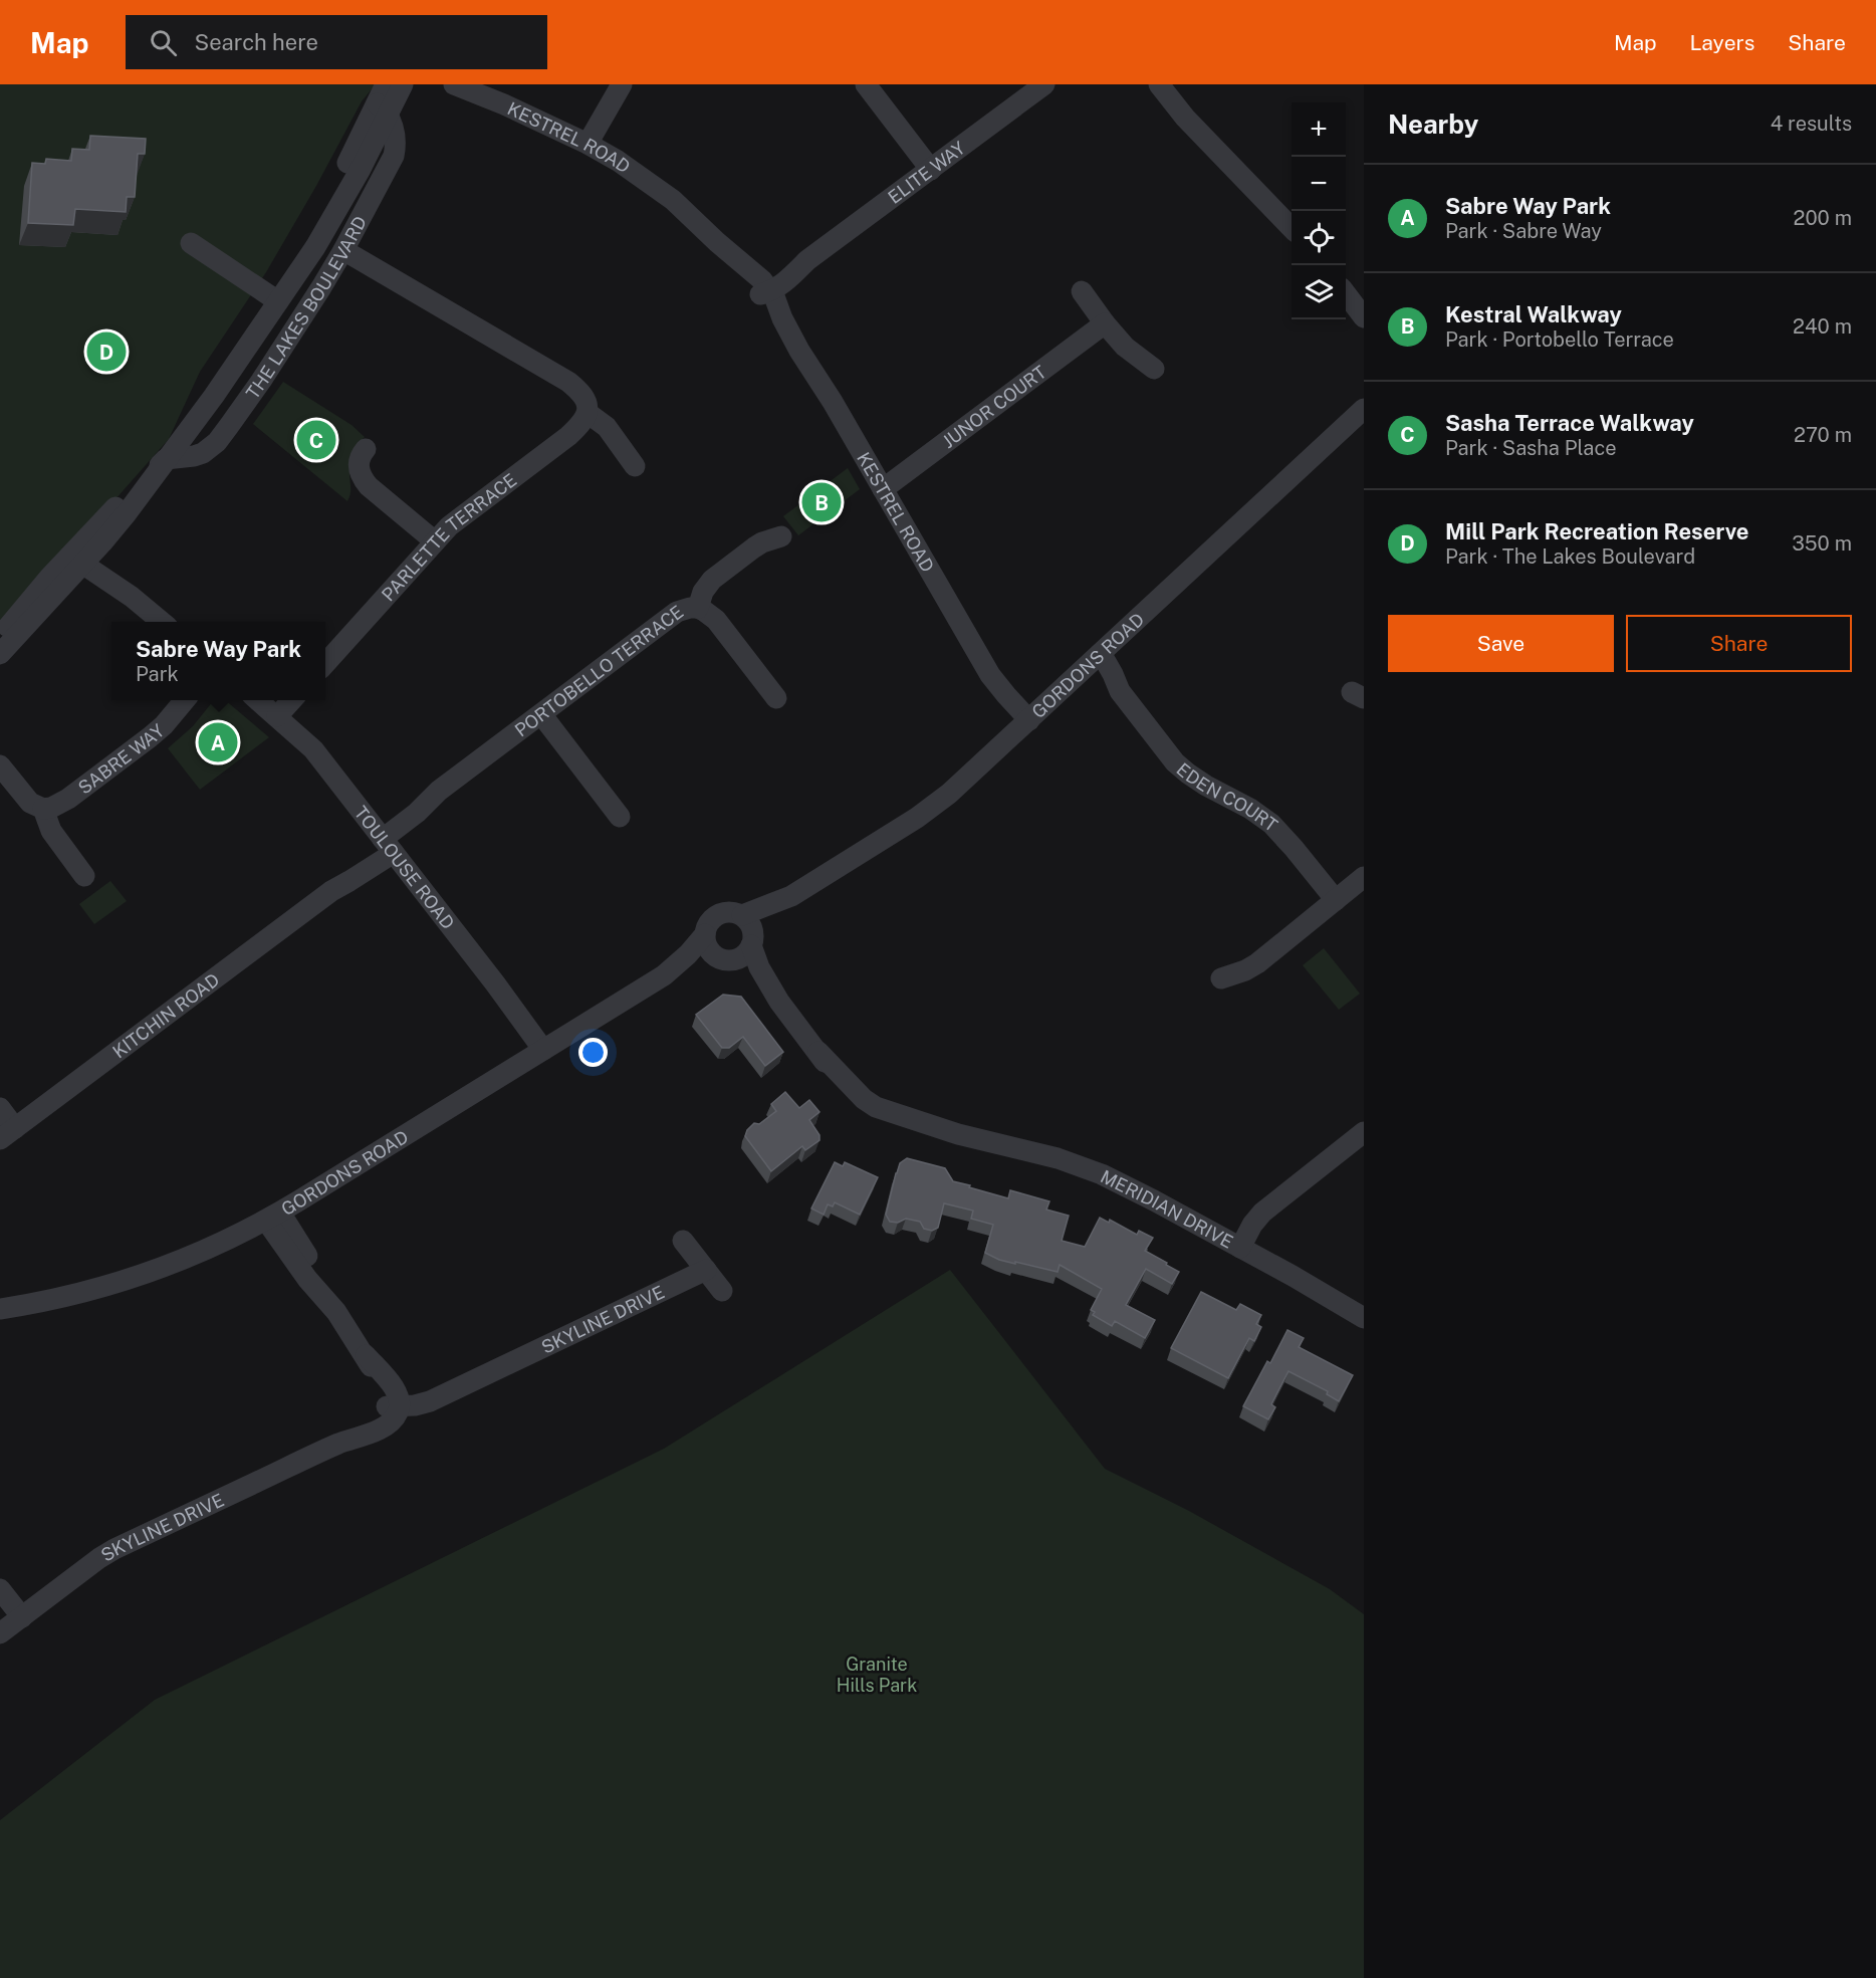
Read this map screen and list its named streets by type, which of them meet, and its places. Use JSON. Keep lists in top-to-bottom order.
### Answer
{
  "streets": {
    "street": [
      "KESTREL ROAD",
      "ELITE WAY",
      "THE LAKES BOULEVARD",
      "JUNOR COURT",
      "PARLETTE TERRACE",
      "GORDONS ROAD",
      "PORTOBELLO TERRACE",
      "SABRE WAY",
      "EDEN COURT",
      "TOULOUSE ROAD",
      "KITCHIN ROAD",
      "MERIDIAN DRIVE",
      "SKYLINE DRIVE"
    ]
  },
  "crossings": [
    ["KESTREL ROAD", "ELITE WAY"],
    ["KESTREL ROAD", "JUNOR COURT"],
    ["KESTREL ROAD", "GORDONS ROAD"],
    ["GORDONS ROAD", "EDEN COURT"],
    ["GORDONS ROAD", "TOULOUSE ROAD"],
    ["GORDONS ROAD", "MERIDIAN DRIVE"],
    ["PORTOBELLO TERRACE", "TOULOUSE ROAD"],
    ["PORTOBELLO TERRACE", "KITCHIN ROAD"],
    ["TOULOUSE ROAD", "KITCHIN ROAD"]
  ],
  "parks": ["Granite Hills Park"],
  "page": {
    "header": "Map",
    "search": "Search here",
    "nav": ["Map", "Layers", "Share"],
    "heading": ["Nearby", "4 results"],
    "map_buttons": ["+", "−"],
    "list": [
      {
        "mark": "A",
        "name": "Sabre Way Park",
        "note": "Park · Sabre Way",
        "value": "200 m"
      },
      {
        "mark": "B",
        "name": "Kestral Walkway",
        "note": "Park · Portobello Terrace",
        "value": "240 m"
      },
      {
        "mark": "C",
        "name": "Sasha Terrace Walkway",
        "note": "Park · Sasha Place",
        "value": "270 m"
      },
      {
        "mark": "D",
        "name": "Mill Park Recreation Reserve",
        "note": "Park · The Lakes Boulevard",
        "value": "350 m"
      }
    ],
    "pins": [
      "D",
      "C",
      "B",
      "A"
    ],
    "buttons": ["Save", "Share"],
    "popup": ["Sabre Way Park", "Park"]
  }
}
